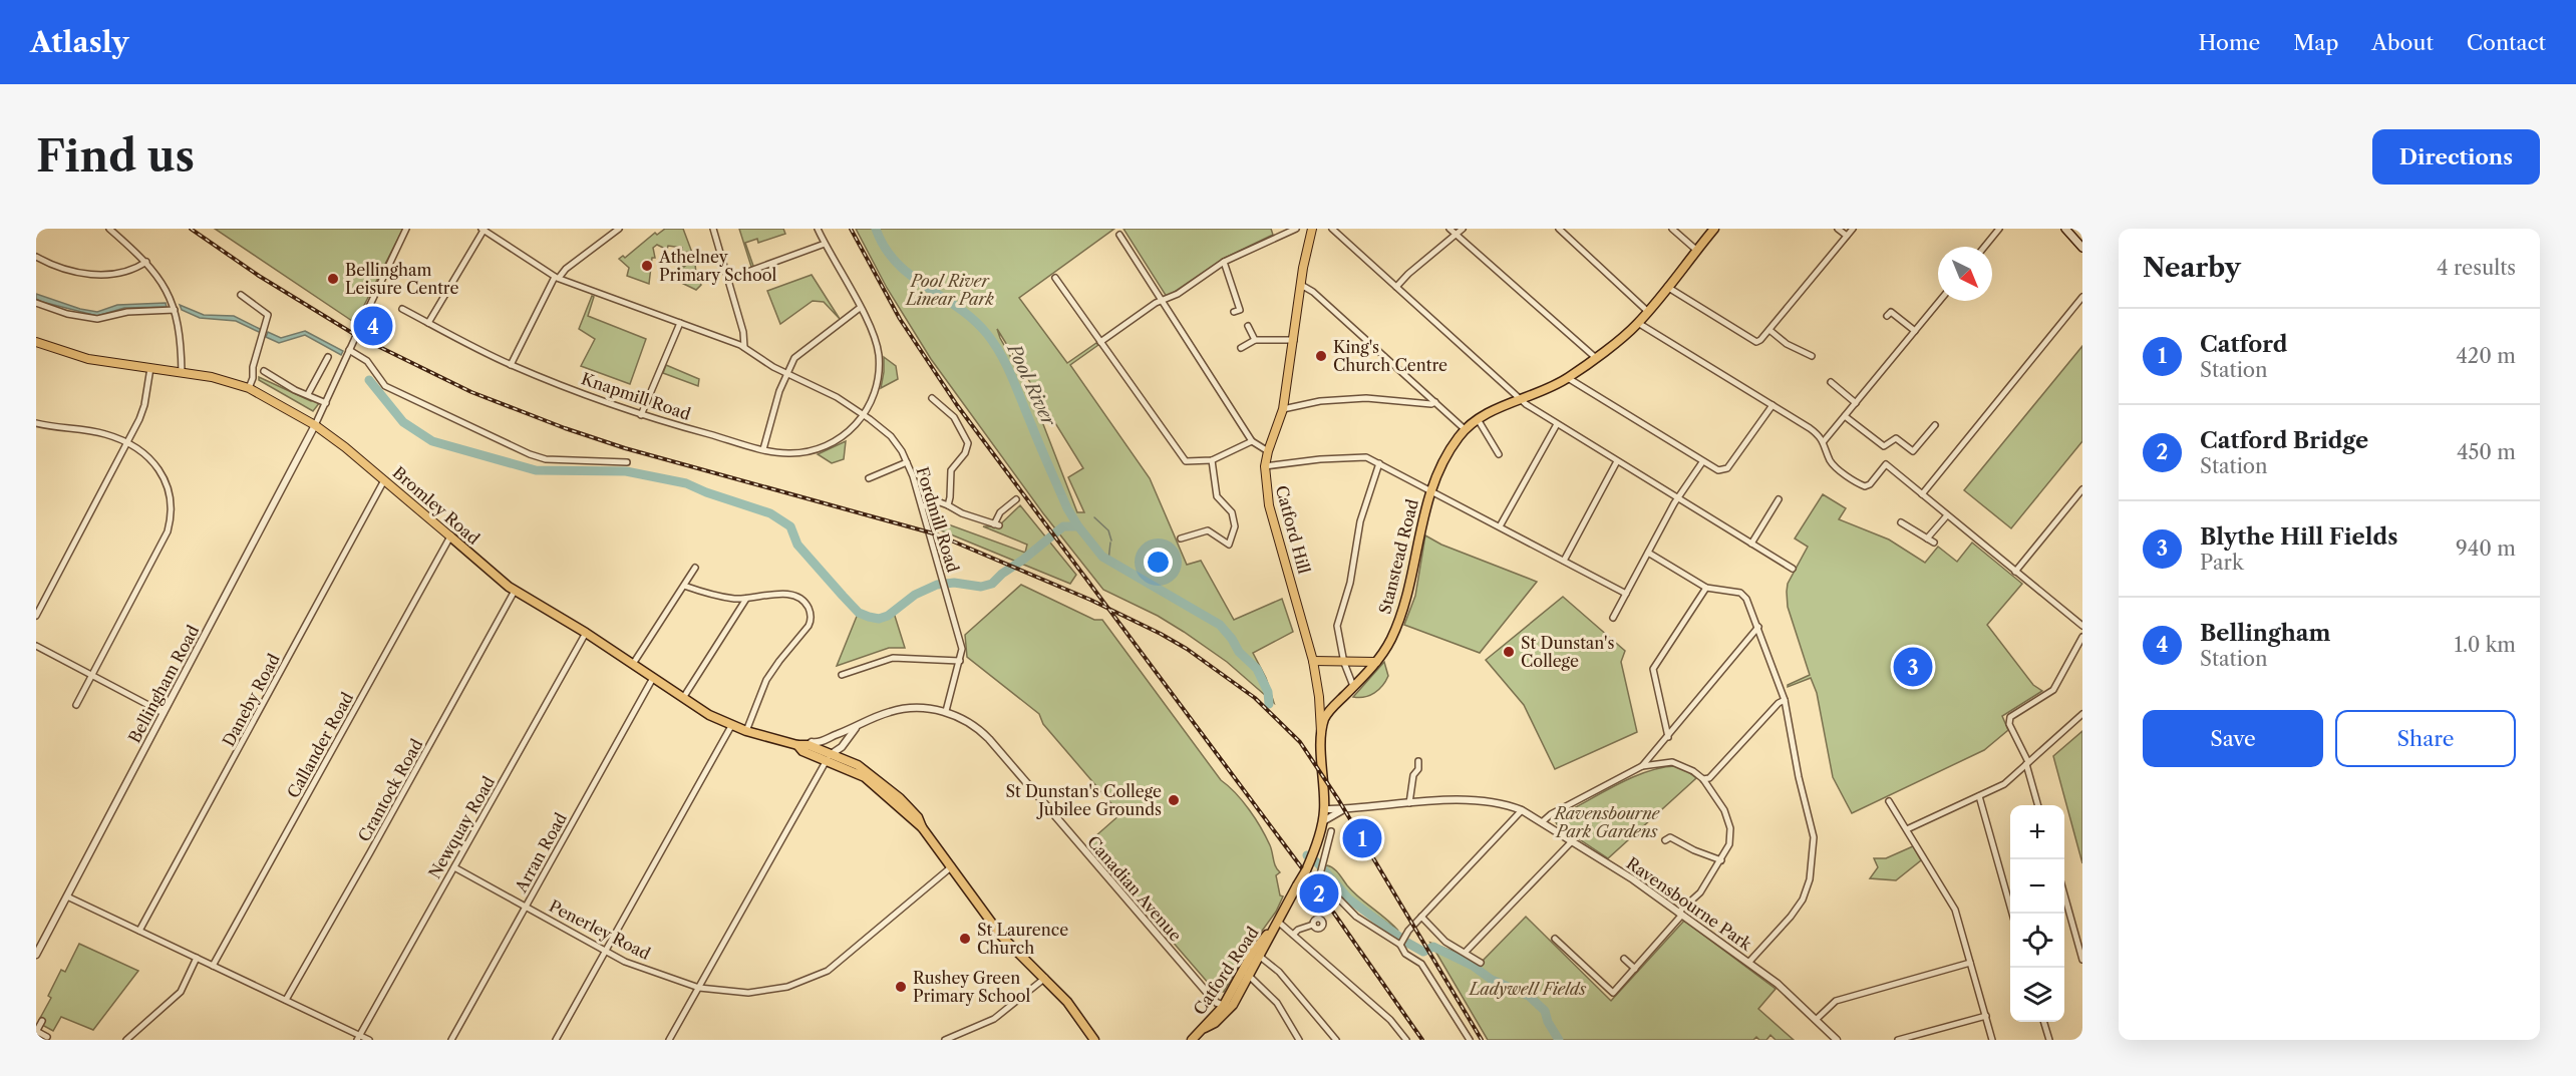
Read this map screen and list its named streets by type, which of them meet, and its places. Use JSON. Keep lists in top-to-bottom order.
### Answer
{
  "streets": {
    "highway": [
      "Bromley Road",
      "Catford Hill",
      "Stanstead Road",
      "Catford Road"
    ],
    "street": [
      "Knapmill Road",
      "Fordmill Road",
      "Bellingham Road",
      "Daneby Road",
      "Callander Road",
      "Crantock Road",
      "Newquay Road",
      "Arran Road",
      "Canadian Avenue",
      "Ravensbourne Park",
      "Penerley Road"
    ]
  },
  "crossings": [
    ["Knapmill Road", "Fordmill Road"],
    ["Bromley Road", "Bellingham Road"],
    ["Bromley Road", "Daneby Road"],
    ["Bromley Road", "Callander Road"],
    ["Bromley Road", "Crantock Road"],
    ["Bromley Road", "Newquay Road"],
    ["Bromley Road", "Arran Road"],
    ["Bromley Road", "Canadian Avenue"],
    ["Bromley Road", "Penerley Road"],
    ["Fordmill Road", "Canadian Avenue"],
    ["Catford Hill", "Stanstead Road"],
    ["Catford Hill", "Ravensbourne Park"],
    ["Catford Hill", "Catford Road"],
    ["Newquay Road", "Penerley Road"],
    ["Arran Road", "Penerley Road"],
    ["Canadian Avenue", "Catford Road"],
    ["Ravensbourne Park", "Catford Road"]
  ],
  "water": ["Pool River"],
  "parks": ["Pool River Linear Park", "Ravensbourne Park Gardens", "Ladywell Fields"],
  "places": [
    "Athelney Primary School",
    "Bellingham Leisure Centre",
    "King's Church Centre",
    "St Dunstan's College",
    "St Dunstan's College Jubilee Grounds",
    "St Laurence Church",
    "Rushey Green Primary School"
  ],
  "north": "bottom right",
  "page": {
    "header": "Atlasly",
    "nav": [
      "Home",
      "Map",
      "About",
      "Contact"
    ],
    "buttons": [
      "Directions",
      ["Save", "Share"]
    ],
    "title": "Find us",
    "heading": ["Nearby", "4 results"],
    "pins": [
      "4",
      "3",
      "1",
      "2"
    ],
    "list": [
      {
        "mark": "1",
        "name": "Catford",
        "note": "Station",
        "value": "420 m"
      },
      {
        "mark": "2",
        "name": "Catford Bridge",
        "note": "Station",
        "value": "450 m"
      },
      {
        "mark": "3",
        "name": "Blythe Hill Fields",
        "note": "Park",
        "value": "940 m"
      },
      {
        "mark": "4",
        "name": "Bellingham",
        "note": "Station",
        "value": "1.0 km"
      }
    ],
    "map_buttons": ["+", "−"]
  }
}
